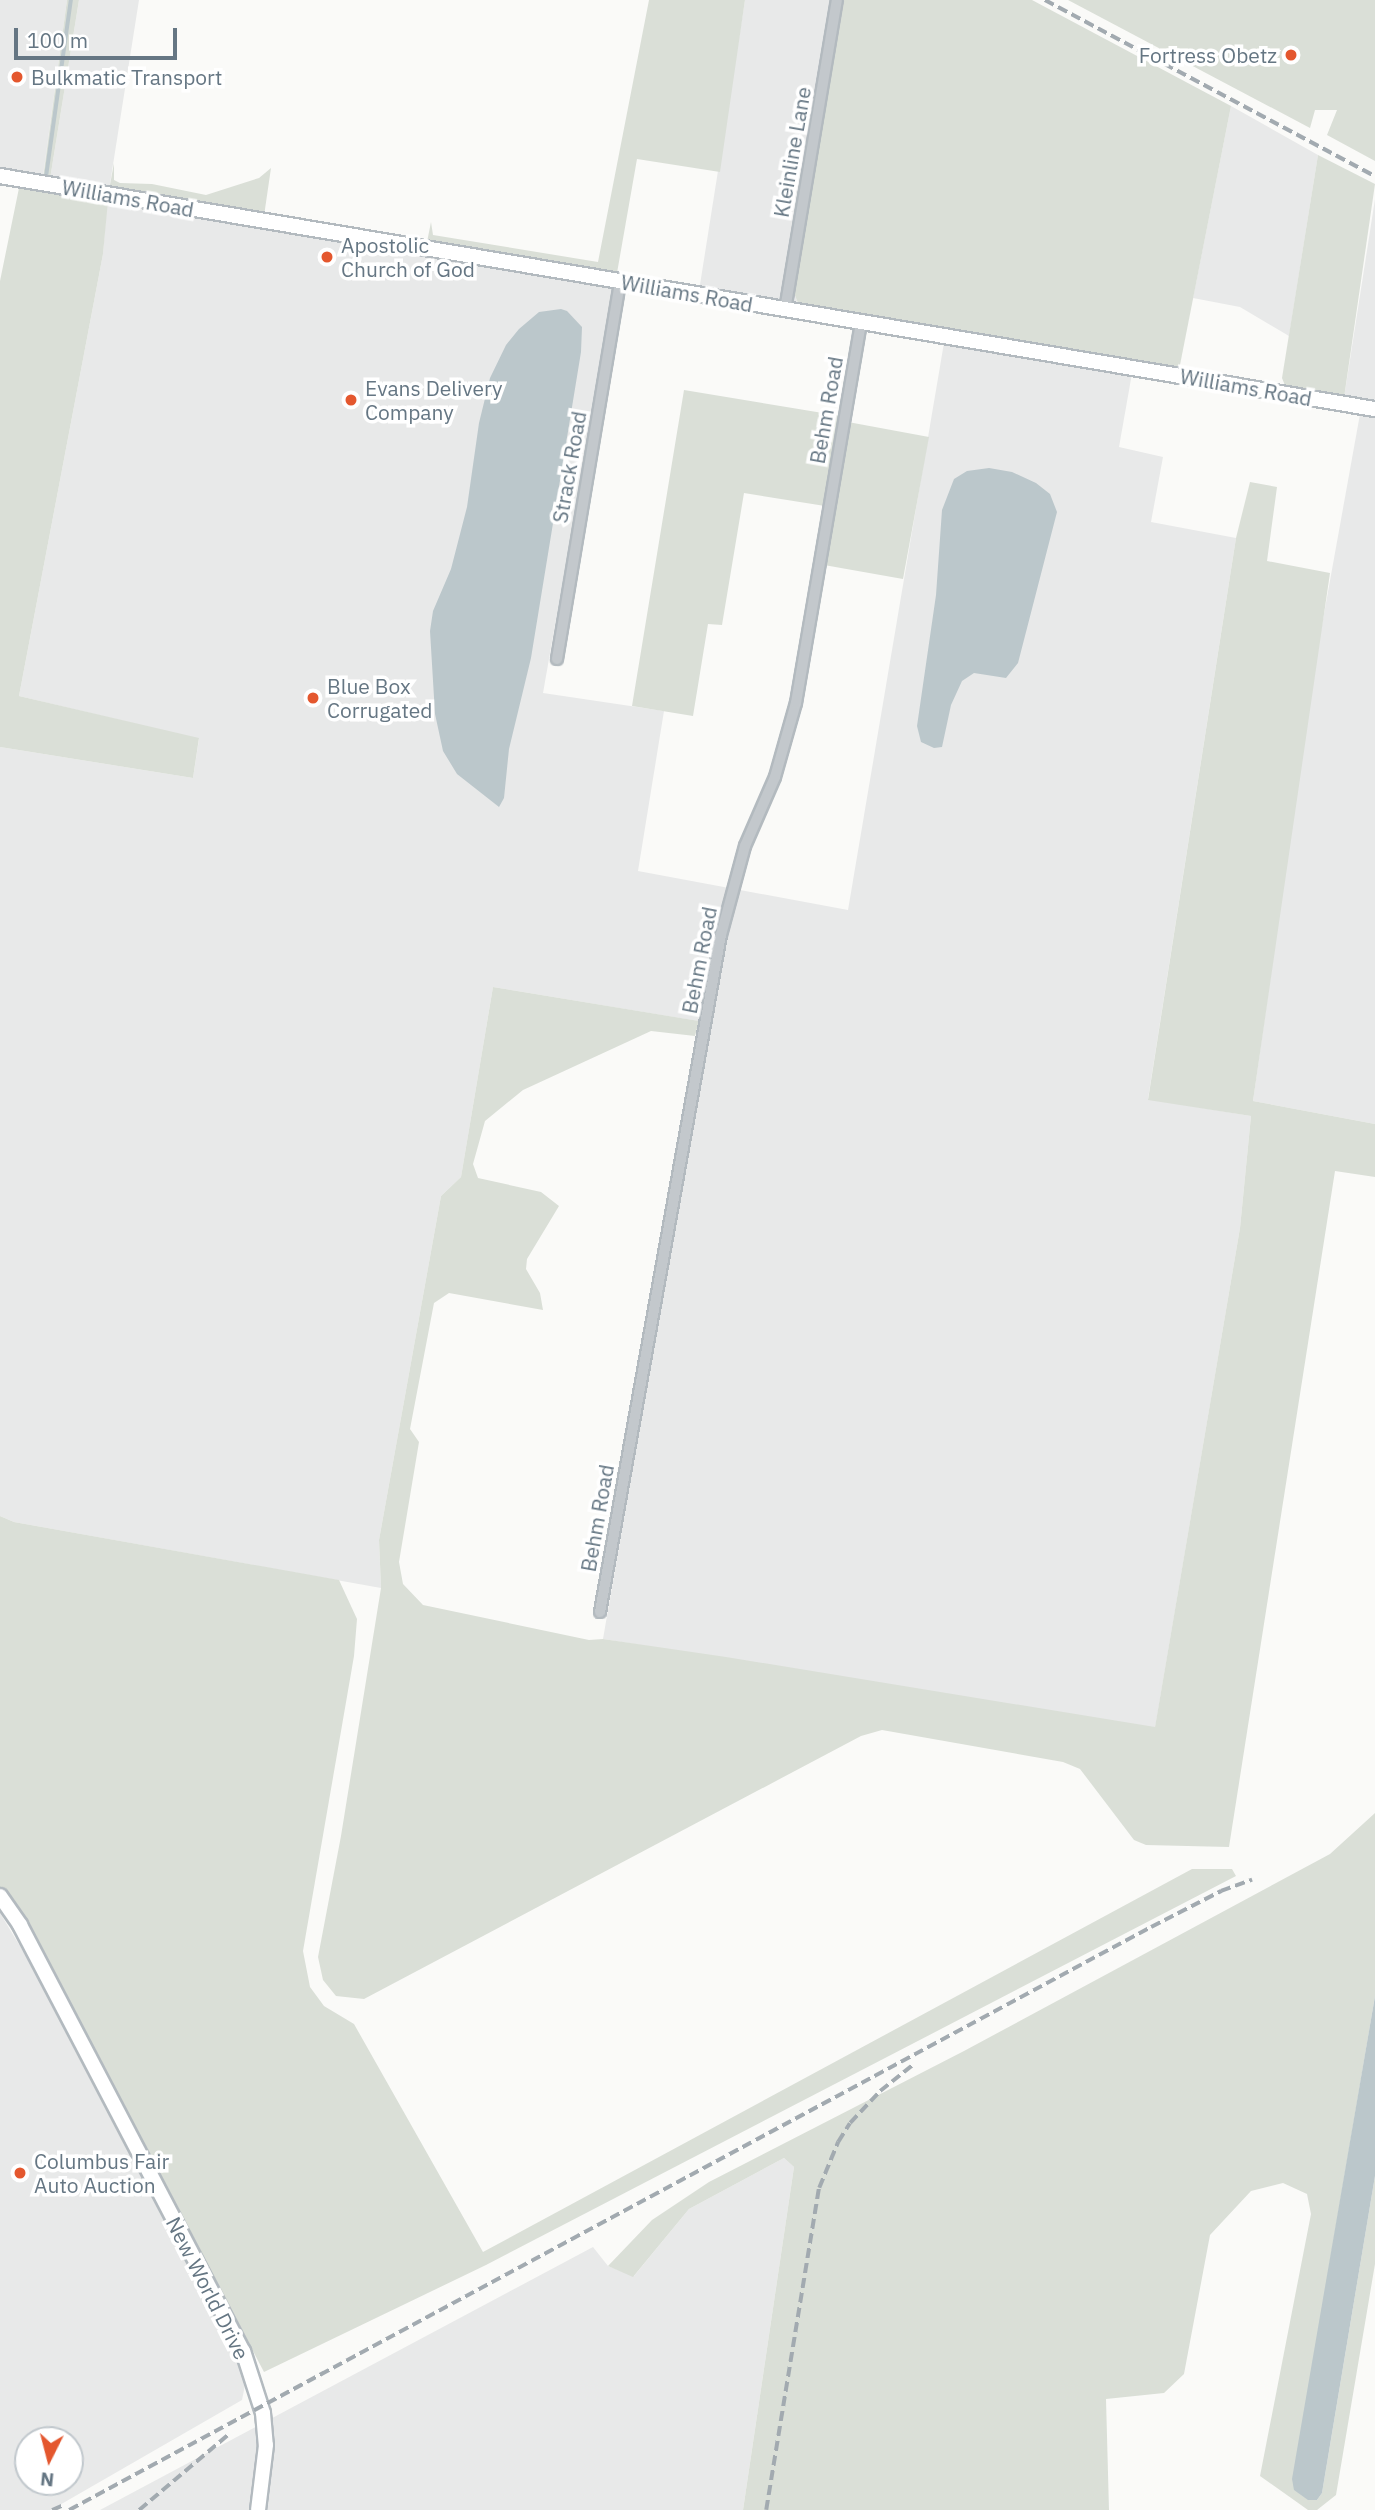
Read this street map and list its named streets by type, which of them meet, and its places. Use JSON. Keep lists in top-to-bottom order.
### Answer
{
  "streets": {
    "main road": ["Williams Road", "New World Drive"],
    "street": ["Kleinline Lane", "Behm Road", "Strack Road"]
  },
  "crossings": [
    ["Kleinline Lane", "Williams Road"],
    ["Williams Road", "Behm Road"],
    ["Williams Road", "Strack Road"]
  ],
  "places": [
    "Fortress Obetz",
    "Bulkmatic Transport",
    "Apostolic Church of God",
    "Evans Delivery Company",
    "Blue Box Corrugated",
    "Columbus Fair Auto Auction"
  ],
  "scale_bar": "100 m",
  "north": "bottom"
}
